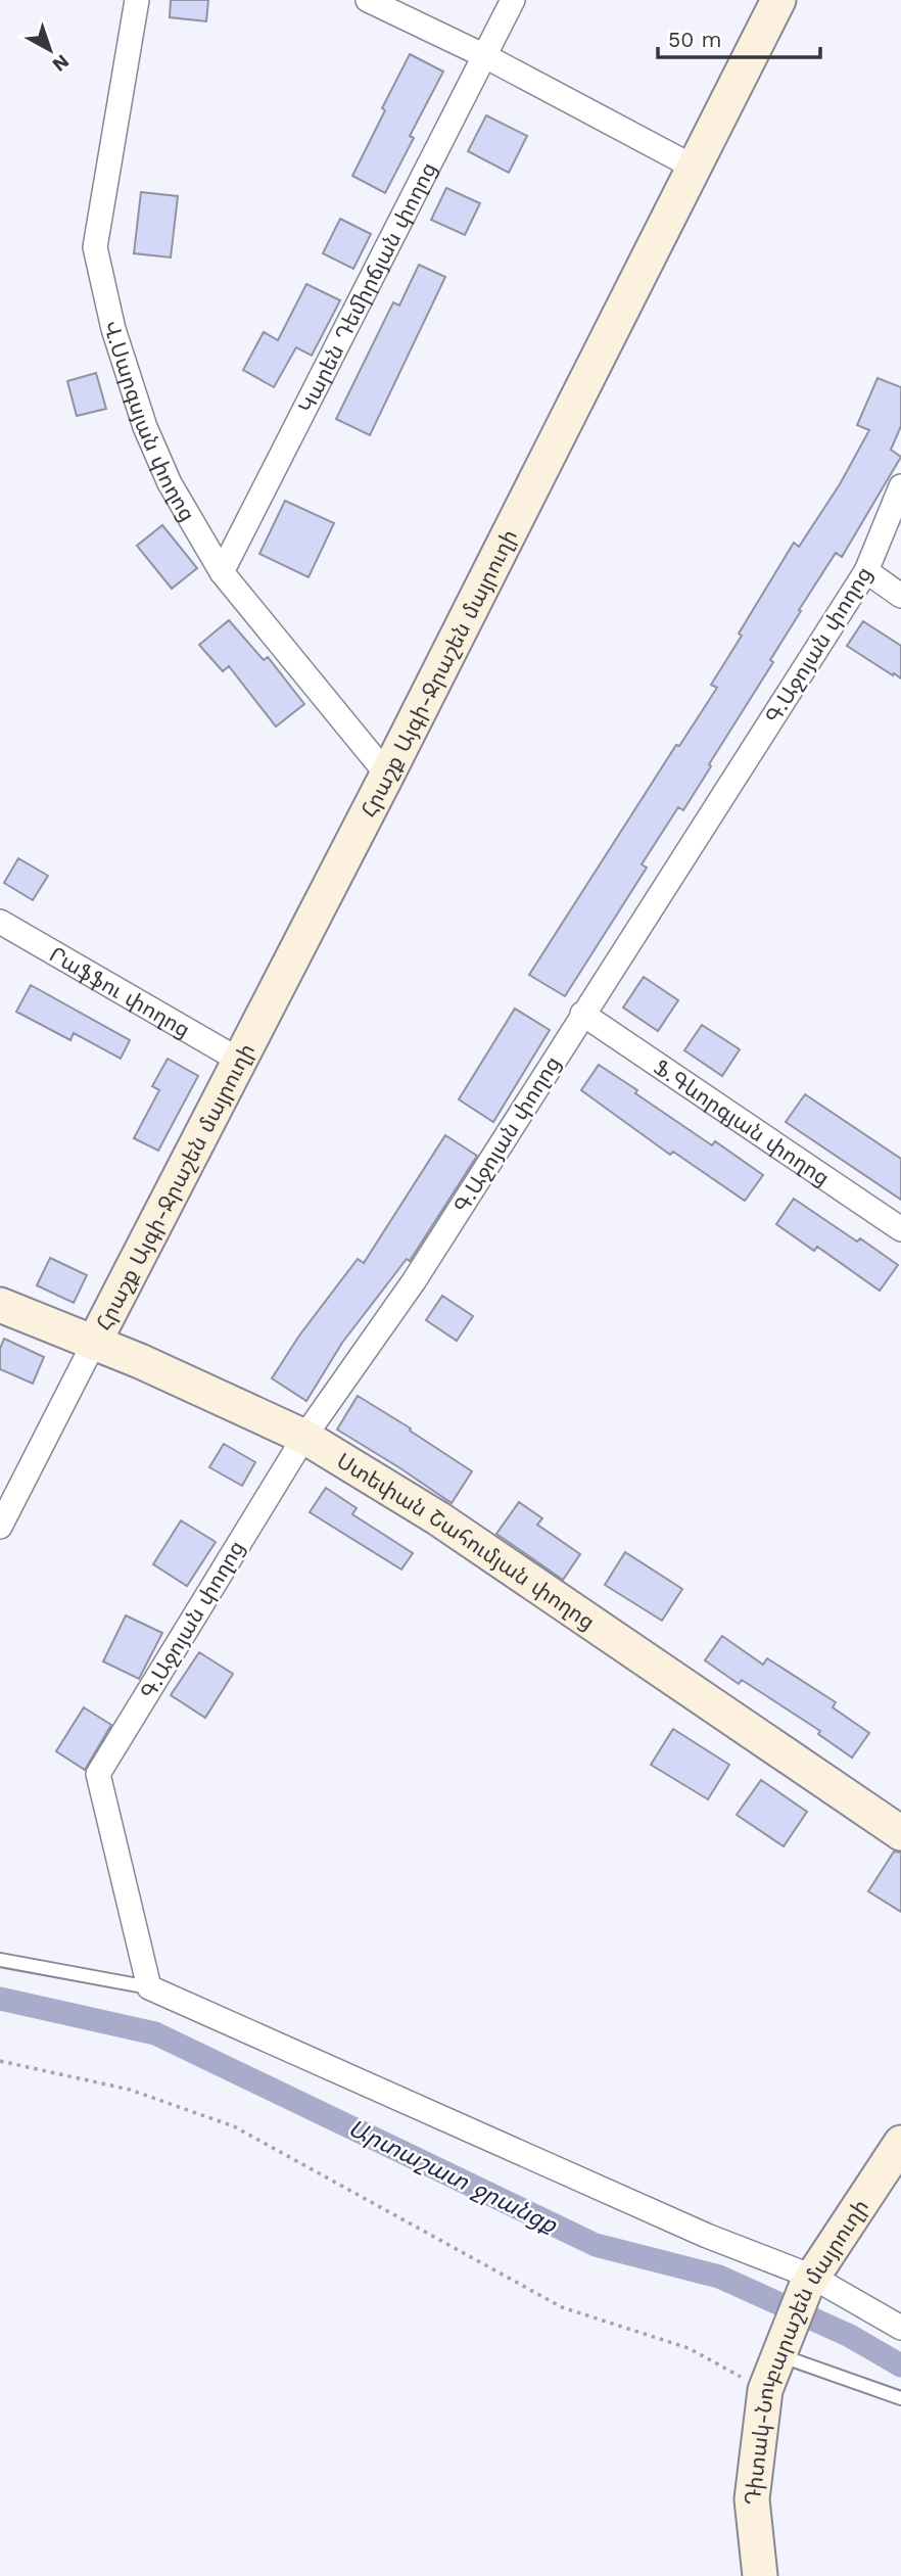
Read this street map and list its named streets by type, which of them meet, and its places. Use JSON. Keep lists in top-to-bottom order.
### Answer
{
  "streets": {
    "street": [
      "Կարեն Դեմիրճյան փողոց",
      "Վ.Սարգսյան փողոց",
      "Գ.Աջոյան փողոց",
      "Հրաշք Այգի-Ջրաշեն մայրուղի",
      "Րաֆֆու փողոց",
      "Ֆ.Գևորգյան փողոց",
      "Ստեփան Շահումյան փողոց",
      "Դիտակ-Նուբարաշեն մայրուղի"
    ]
  },
  "crossings": [
    ["Կարեն Դեմիրճյան փողոց", "Վ.Սարգսյան փողոց"],
    ["Վ.Սարգսյան փողոց", "Հրաշք Այգի-Ջրաշեն մայրուղի"],
    ["Գ.Աջոյան փողոց", "Ֆ.Գևորգյան փողոց"],
    ["Գ.Աջոյան փողոց", "Ստեփան Շահումյան փողոց"],
    ["Հրաշք Այգի-Ջրաշեն մայրուղի", "Րաֆֆու փողոց"],
    ["Հրաշք Այգի-Ջրաշեն մայրուղի", "Ստեփան Շահումյան փողոց"]
  ],
  "water": ["Արտաշատ ջրանցք"],
  "scale_bar": "50 m",
  "north": "bottom right"
}
